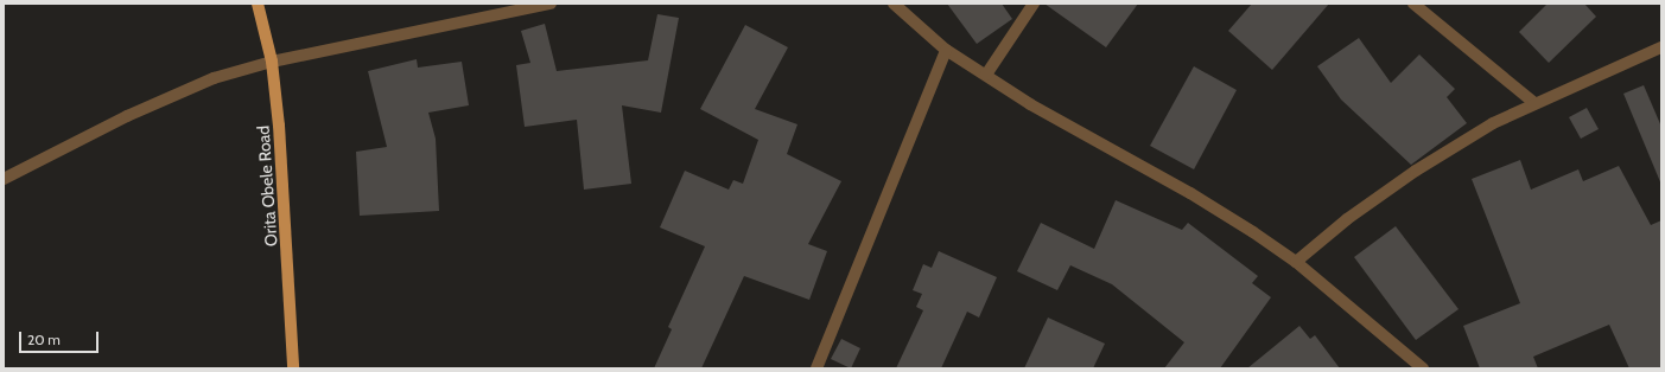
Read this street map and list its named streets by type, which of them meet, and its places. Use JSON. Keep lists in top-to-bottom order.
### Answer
{
  "streets": {
    "main road": ["Orita Obele Road"]
  },
  "scale_bar": "20 m"
}
